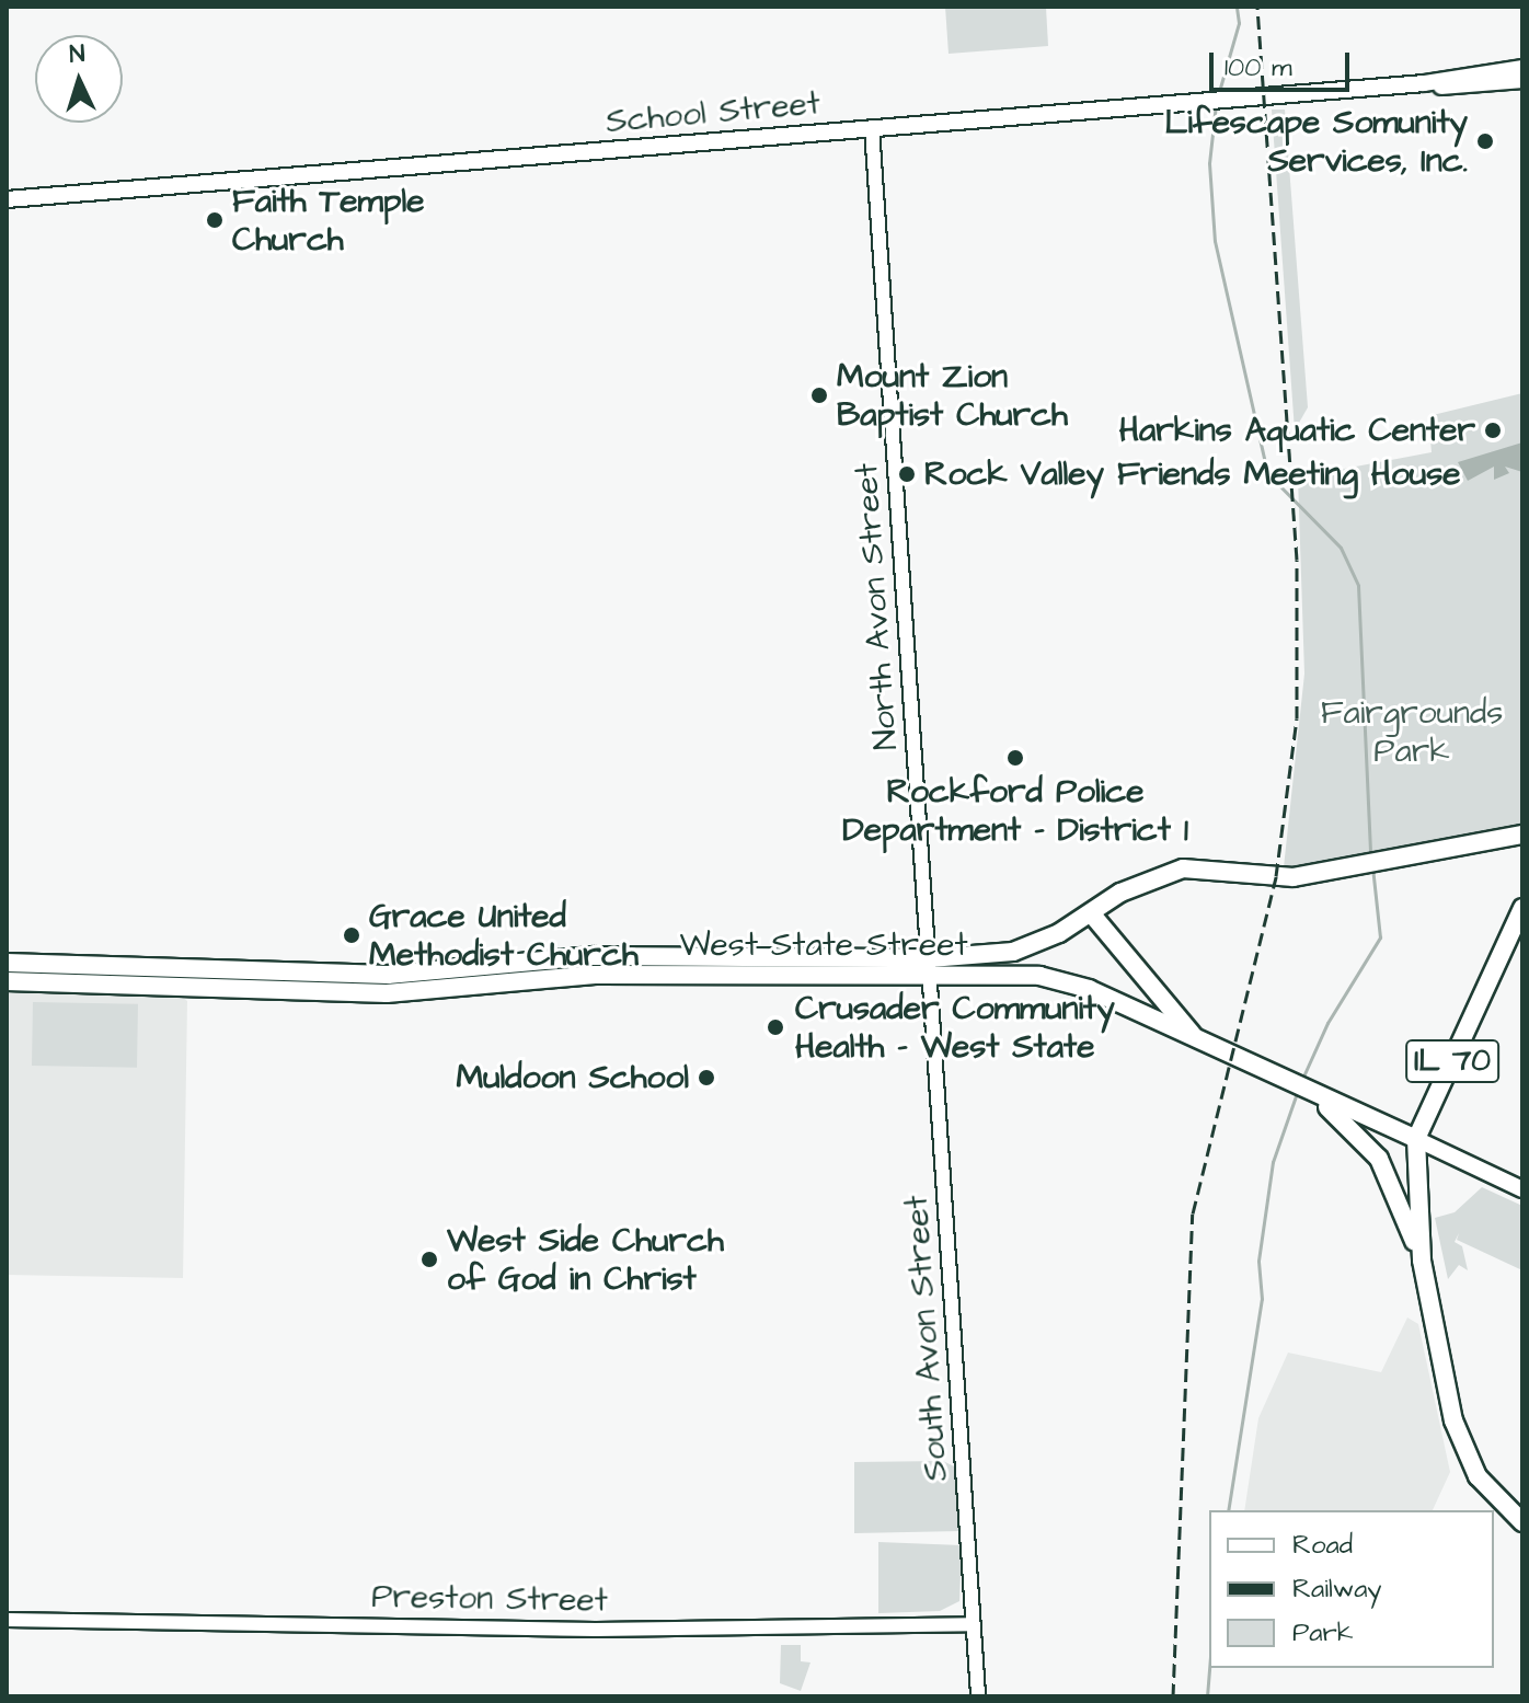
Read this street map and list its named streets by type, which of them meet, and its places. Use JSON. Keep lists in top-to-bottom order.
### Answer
{
  "streets": {
    "main road": ["School Street", "West State Street", "IL 70"],
    "street": ["North Avon Street", "South Avon Street", "Preston Street"]
  },
  "crossings": [
    ["School Street", "North Avon Street"],
    ["North Avon Street", "West State Street"],
    ["North Avon Street", "South Avon Street"],
    ["West State Street", "IL 70"],
    ["West State Street", "South Avon Street"],
    ["South Avon Street", "Preston Street"]
  ],
  "parks": ["Fairgrounds Park"],
  "places": [
    "Lifescape Somunity Services, Inc.",
    "Faith Temple Church",
    "Mount Zion Baptist Church",
    "Harkins Aquatic Center",
    "Rock Valley Friends Meeting House",
    "Rockford Police Department - District 1",
    "Grace United Methodist Church",
    "Crusader Community Health - West State",
    "Muldoon School",
    "West Side Church of God in Christ"
  ],
  "legend": ["Road", "Railway", "Park"],
  "scale_bar": "100 m",
  "north": "top"
}
